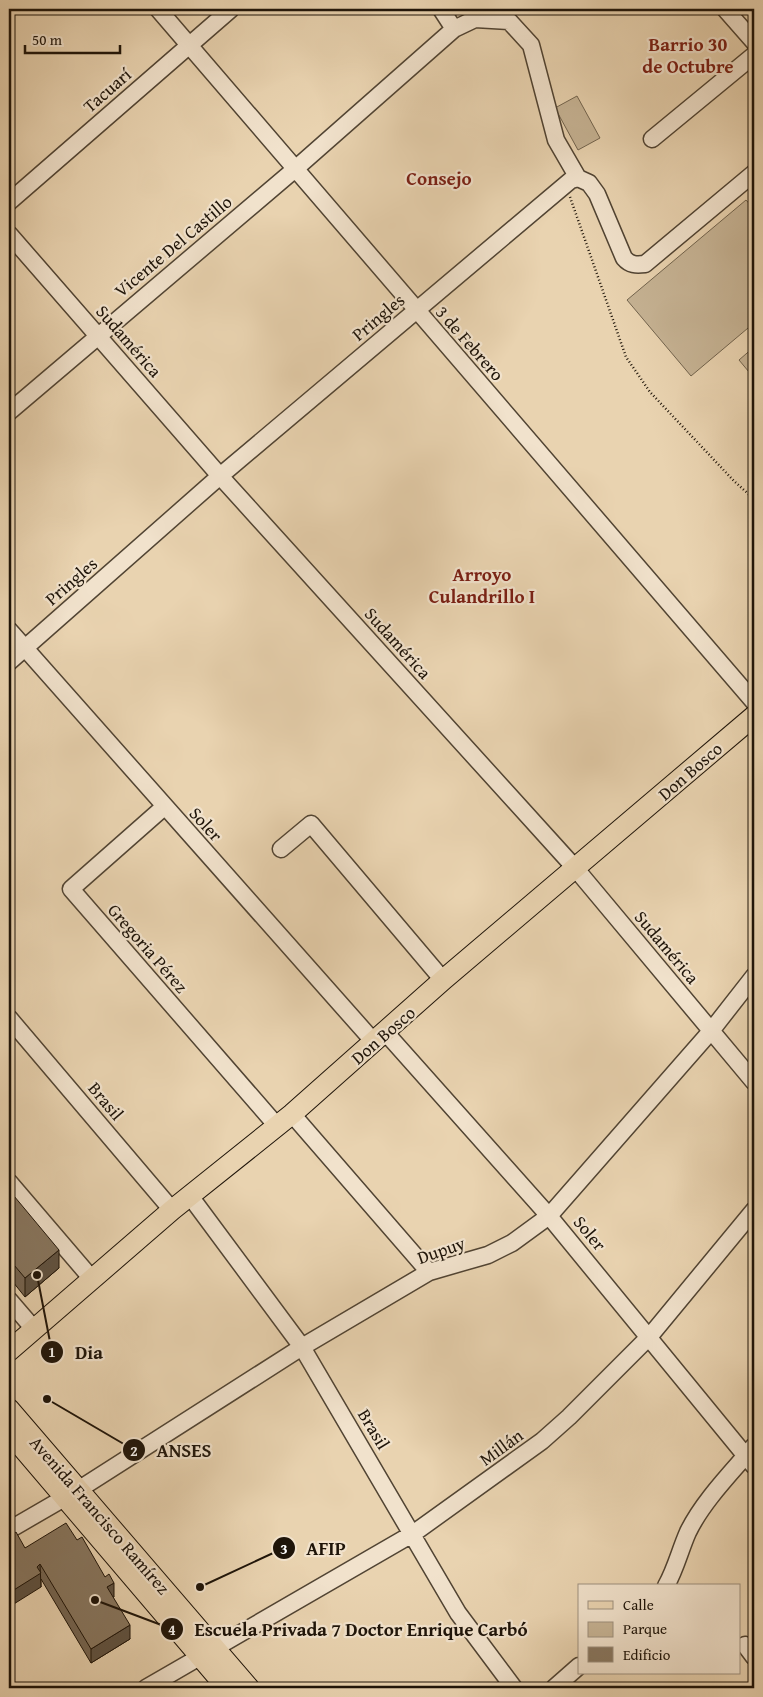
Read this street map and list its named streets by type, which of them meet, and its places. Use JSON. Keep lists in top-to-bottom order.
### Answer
{
  "streets": {
    "main road": ["Don Bosco", "Avenida Francisco Ramírez"],
    "street": [
      "Tacuarí",
      "Vicente Del Castillo",
      "Pringles",
      "Sudamérica",
      "3 de Febrero",
      "Soler",
      "Gregoria Pérez",
      "Brasil",
      "Dupuy",
      "Millán"
    ]
  },
  "crossings": [
    ["Tacuarí", "3 de Febrero"],
    ["Vicente Del Castillo", "Sudamérica"],
    ["Vicente Del Castillo", "3 de Febrero"],
    ["Pringles", "Sudamérica"],
    ["Pringles", "3 de Febrero"],
    ["Pringles", "Soler"],
    ["Sudamérica", "Don Bosco"],
    ["Sudamérica", "Dupuy"],
    ["Don Bosco", "Soler"],
    ["Don Bosco", "Gregoria Pérez"],
    ["Don Bosco", "Brasil"],
    ["Soler", "Gregoria Pérez"],
    ["Soler", "Dupuy"],
    ["Soler", "Millán"],
    ["Brasil", "Dupuy"],
    ["Brasil", "Millán"],
    ["Dupuy", "Avenida Francisco Ramírez"],
    ["Millán", "Avenida Francisco Ramírez"]
  ],
  "districts": ["Barrio 30 de Octubre", "Consejo", "Arroyo Culandrillo I"],
  "places": [
    "Dia",
    "ANSES",
    "AFIP",
    "Escuela Privada 7 Doctor Enrique Carbó"
  ],
  "legend": ["Calle", "Parque", "Edificio"],
  "scale_bar": "50 m"
}
